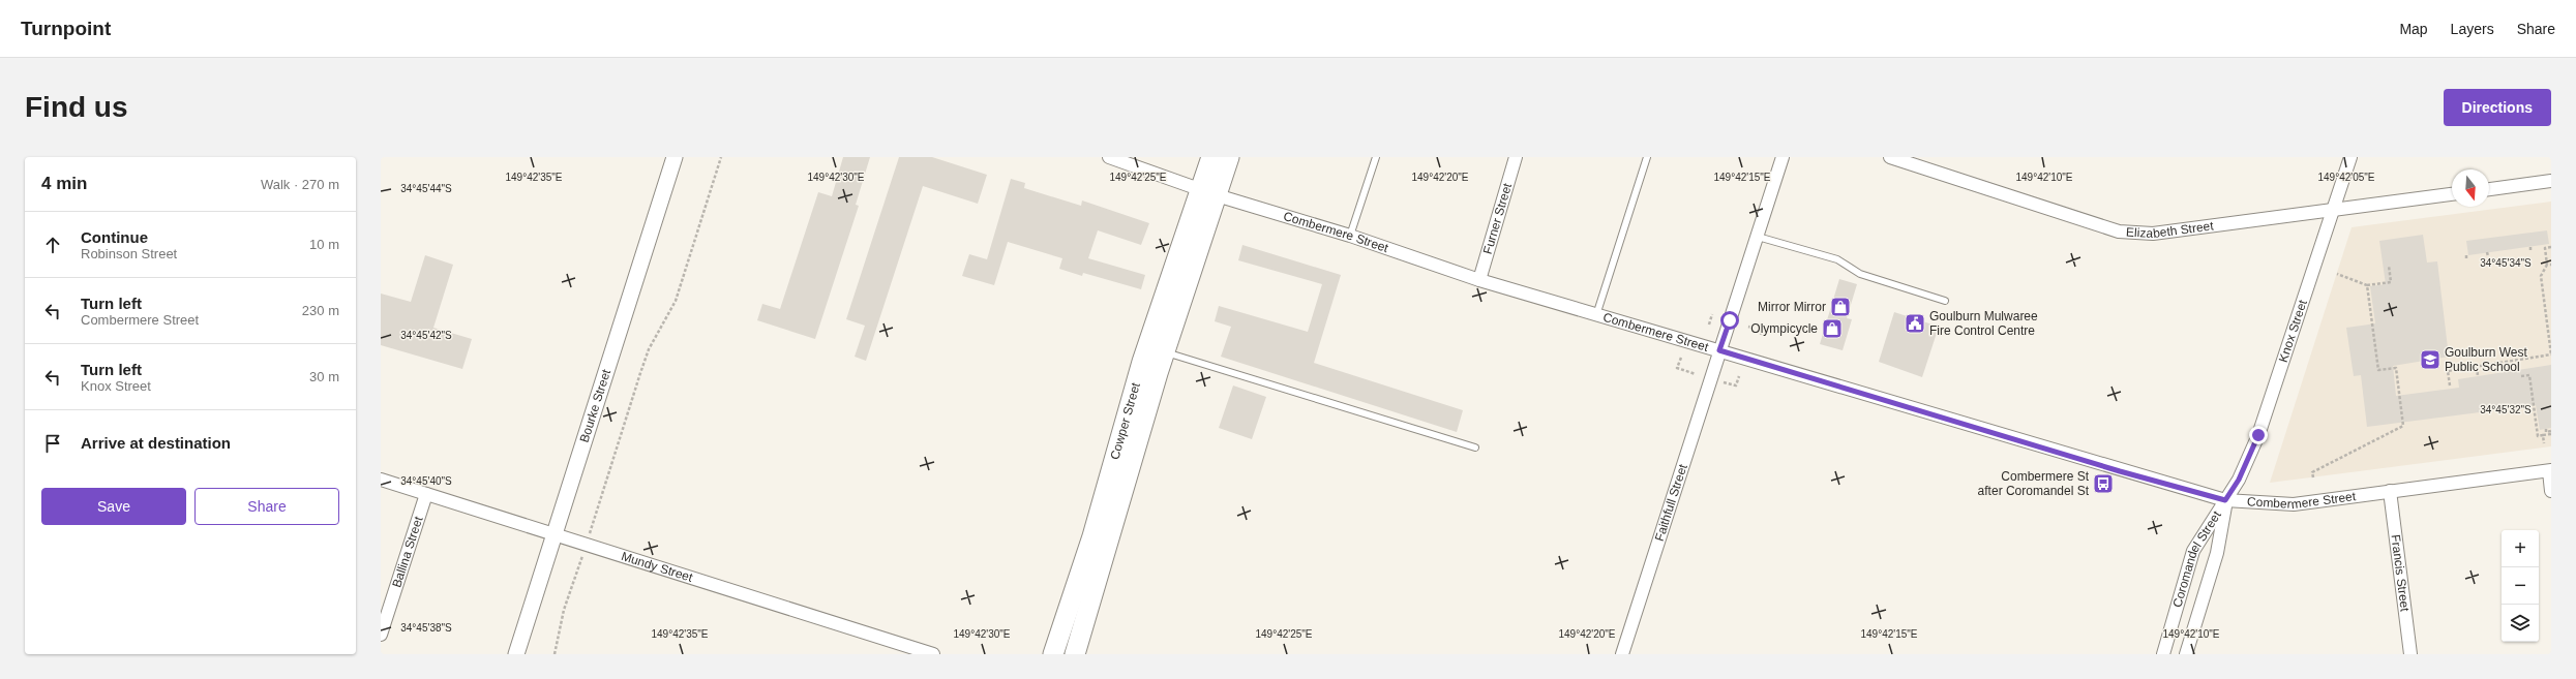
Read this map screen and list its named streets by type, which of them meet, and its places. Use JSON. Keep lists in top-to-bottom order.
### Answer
{
  "streets": {
    "main road": ["Cowper Street"],
    "street": [
      "Furner Street",
      "Elizabeth Street",
      "Combermere Street",
      "Knox Street",
      "Bourke Street",
      "Faithfull Street",
      "Ballina Street",
      "Coromandel Street",
      "Mundy Street",
      "Francis Street"
    ]
  },
  "crossings": [
    ["Furner Street", "Combermere Street"],
    ["Elizabeth Street", "Knox Street"],
    ["Combermere Street", "Knox Street"],
    ["Combermere Street", "Cowper Street"],
    ["Combermere Street", "Faithfull Street"],
    ["Combermere Street", "Coromandel Street"],
    ["Combermere Street", "Francis Street"],
    ["Knox Street", "Coromandel Street"],
    ["Bourke Street", "Mundy Street"],
    ["Ballina Street", "Mundy Street"]
  ],
  "places": {
    "shop": ["Mirror Mirror", "Olympicycle"],
    "public building": ["Goulburn Mulwaree Fire Control Centre"],
    "school or university": ["Goulburn West Public School"],
    "bus stop": ["Combermere St after Coromandel St"]
  },
  "north": "bottom",
  "page": {
    "header": "Turnpoint",
    "nav": ["Map", "Layers", "Share"],
    "buttons": [
      "Directions",
      ["Save", "Share"]
    ],
    "title": "Find us",
    "heading": ["4 min", "Walk · 270 m"],
    "list": [
      ["Continue", "Robinson Street", "10 m"],
      ["Turn left", "Combermere Street", "230 m"],
      ["Turn left", "Knox Street", "30 m"],
      "Arrive at destination"
    ],
    "map_buttons": ["+", "−"]
  },
  "coordinates": [
    "149°42'35\"E",
    "149°42'30\"E",
    "149°42'25\"E",
    "149°42'20\"E",
    "149°42'15\"E",
    "149°42'10\"E",
    "149°42'05\"E",
    "34°45'44\"S",
    "34°45'34\"S",
    "34°45'42\"S",
    "34°45'32\"S",
    "34°45'40\"S",
    "34°45'38\"S"
  ]
}
